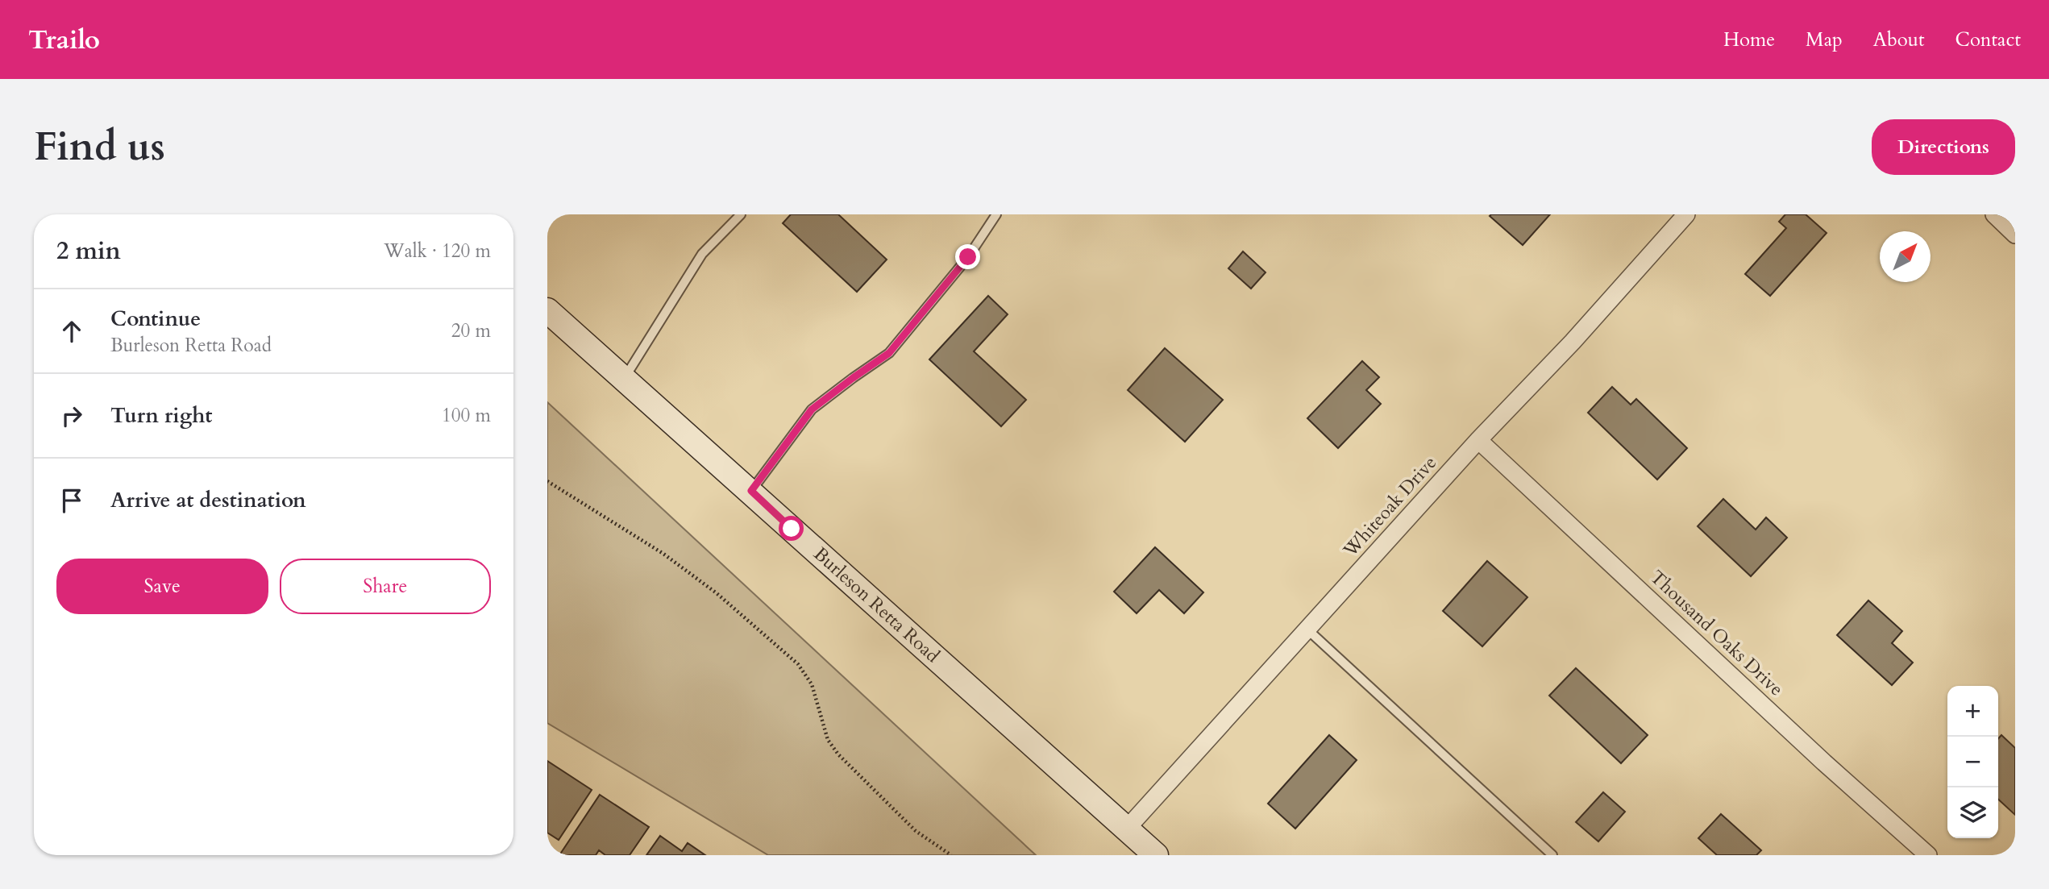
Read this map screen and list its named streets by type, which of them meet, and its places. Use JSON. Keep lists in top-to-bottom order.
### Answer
{
  "streets": {
    "street": ["Whiteoak Drive", "Burleson Retta Road", "Thousand Oaks Drive"]
  },
  "crossings": [
    ["Whiteoak Drive", "Burleson Retta Road"],
    ["Whiteoak Drive", "Thousand Oaks Drive"]
  ],
  "north": "top right",
  "page": {
    "header": "Trailo",
    "nav": [
      "Home",
      "Map",
      "About",
      "Contact"
    ],
    "buttons": [
      "Directions",
      ["Save", "Share"]
    ],
    "title": "Find us",
    "heading": ["2 min", "Walk · 120 m"],
    "list": [
      ["Continue", "Burleson Retta Road", "20 m"],
      ["Turn right", "100 m"],
      "Arrive at destination"
    ],
    "map_buttons": ["+", "−"]
  }
}
